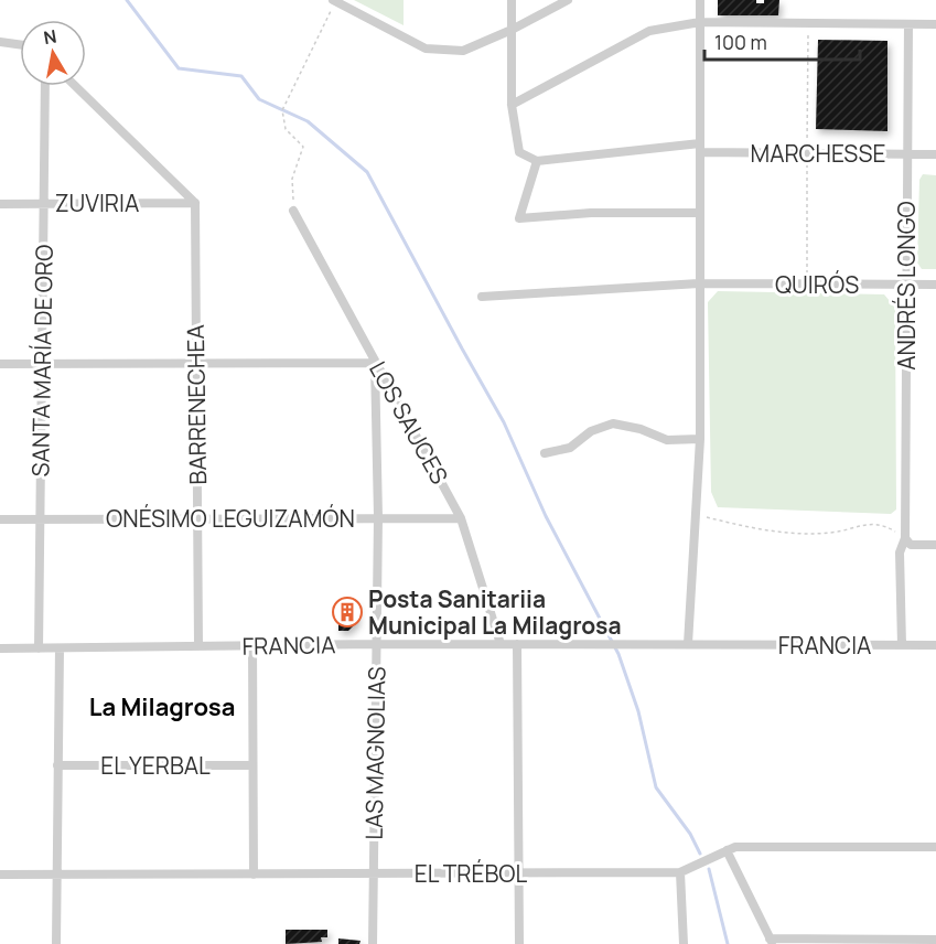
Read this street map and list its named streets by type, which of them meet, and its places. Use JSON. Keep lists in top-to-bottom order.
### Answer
{
  "streets": {
    "street": [
      "MARCHESSE",
      "ZUVIRIA",
      "QUIRÓS",
      "ANDRÉS LONGO",
      "SANTA MARÍA DE ORO",
      "BARRENECHEA",
      "LOS SAUCES",
      "ONÉSIMO LEGUIZAMÓN",
      "FRANCIA",
      "LAS MAGNOLIAS",
      "EL YERBAL",
      "EL TRÉBOL"
    ]
  },
  "crossings": [
    ["MARCHESSE", "ANDRÉS LONGO"],
    ["ZUVIRIA", "SANTA MARÍA DE ORO"],
    ["ZUVIRIA", "BARRENECHEA"],
    ["QUIRÓS", "ANDRÉS LONGO"],
    ["ANDRÉS LONGO", "FRANCIA"],
    ["SANTA MARÍA DE ORO", "ONÉSIMO LEGUIZAMÓN"],
    ["SANTA MARÍA DE ORO", "FRANCIA"],
    ["BARRENECHEA", "ONÉSIMO LEGUIZAMÓN"],
    ["BARRENECHEA", "FRANCIA"],
    ["LOS SAUCES", "ONÉSIMO LEGUIZAMÓN"],
    ["LOS SAUCES", "FRANCIA"],
    ["LOS SAUCES", "LAS MAGNOLIAS"],
    ["ONÉSIMO LEGUIZAMÓN", "LAS MAGNOLIAS"],
    ["FRANCIA", "LAS MAGNOLIAS"],
    ["LAS MAGNOLIAS", "EL TRÉBOL"]
  ],
  "districts": ["La Milagrosa"],
  "places": {
    "building": ["Posta Sanitariia Municipal La Milagrosa"]
  },
  "scale_bar": "100 m",
  "north": "top"
}
